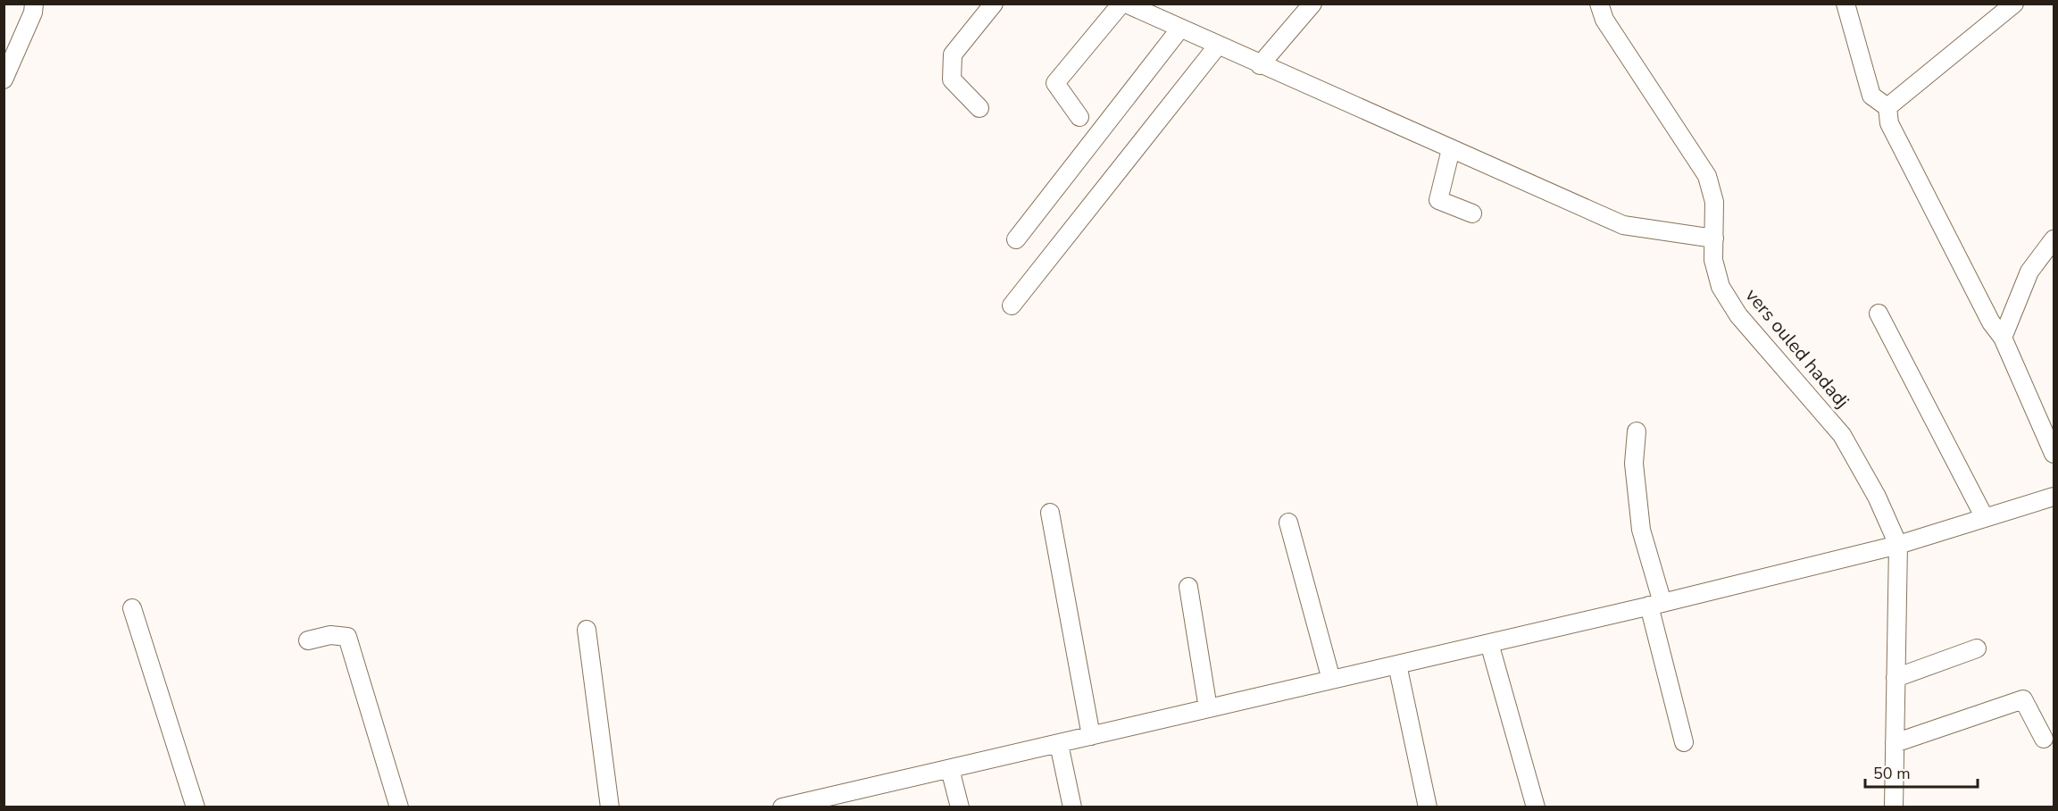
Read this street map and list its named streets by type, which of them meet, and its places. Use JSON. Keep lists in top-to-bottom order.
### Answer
{
  "streets": {
    "street": ["vers ouled hadadj"]
  },
  "scale_bar": "50 m"
}
